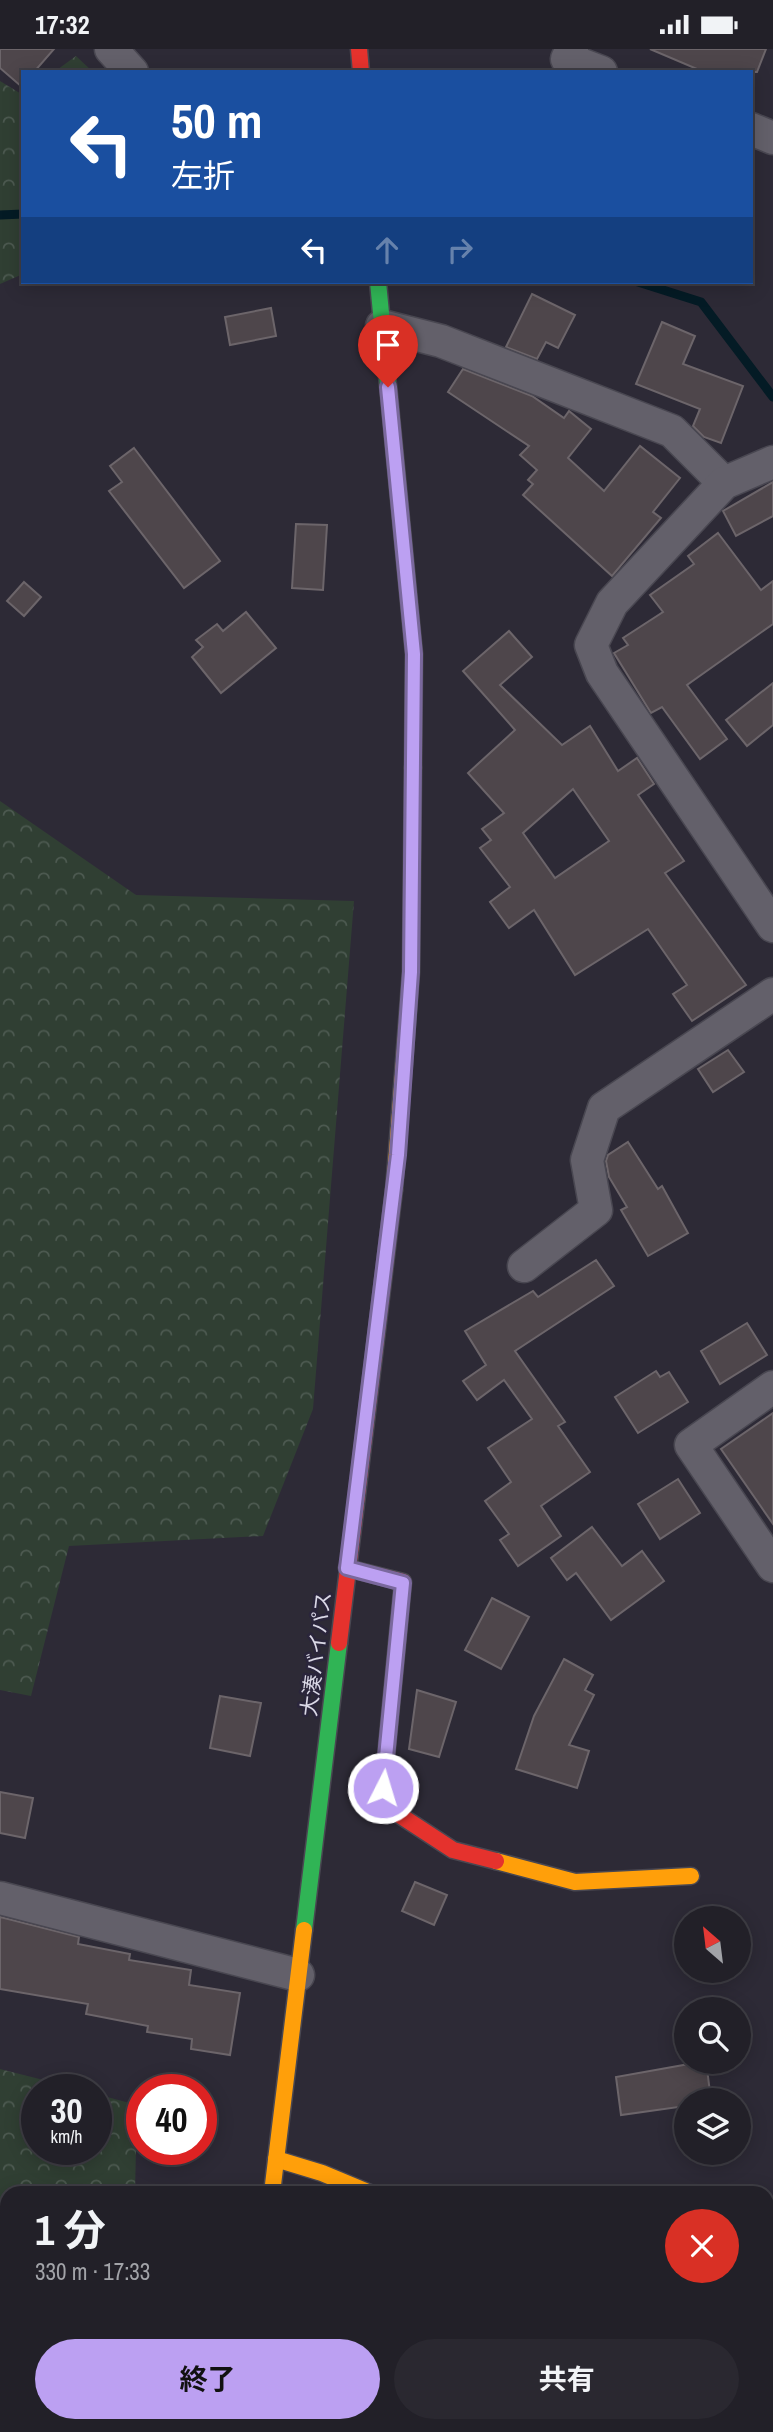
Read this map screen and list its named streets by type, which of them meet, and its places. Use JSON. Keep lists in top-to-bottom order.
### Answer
{
  "streets": {
    "main road": ["大湊バイパス"]
  },
  "north": "top left",
  "page": {
    "status": "17:32",
    "turn": ["50 m", "左折"],
    "speed": "30 km/h",
    "limit": "40",
    "heading": ["1 分", "330 m · 17:33"],
    "buttons": ["終了", "共有"]
  }
}
